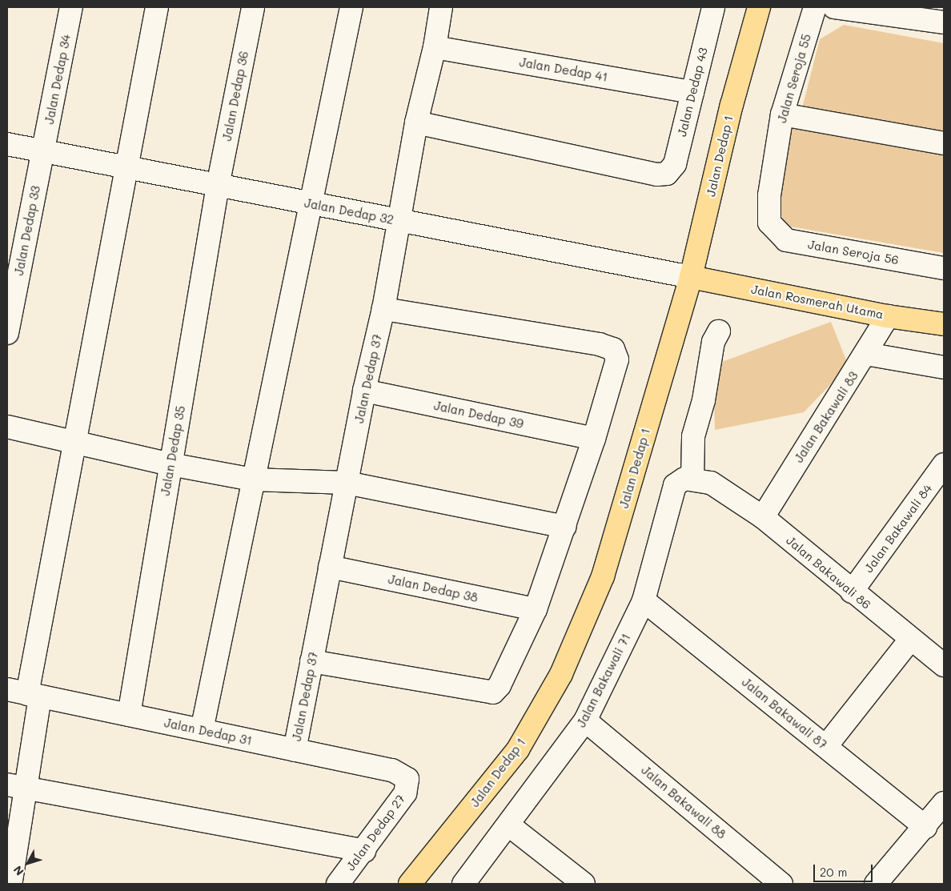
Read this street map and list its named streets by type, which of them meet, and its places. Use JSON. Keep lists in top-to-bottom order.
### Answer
{
  "streets": {
    "main road": ["Jalan Dedap 1", "Jalan Rosmerah Utama"],
    "street": [
      "Jalan Dedap 41",
      "Jalan Seroja 55",
      "Jalan Dedap 34",
      "Jalan Dedap 43",
      "Jalan Dedap 36",
      "Jalan Dedap 32",
      "Jalan Dedap 33",
      "Jalan Seroja 56",
      "Jalan Dedap 37",
      "Jalan Dedap 39",
      "Jalan Bakawali 83",
      "Jalan Dedap 35",
      "Jalan Bakawali 84",
      "Jalan Bakawali 86",
      "Jalan Dedap 38",
      "Jalan Bakawali 71",
      "Jalan Bakawali 87",
      "Jalan Dedap 31",
      "Jalan Bakawali 88",
      "Jalan Dedap 27"
    ]
  },
  "crossings": [
    ["Jalan Dedap 41", "Jalan Dedap 43"],
    ["Jalan Dedap 41", "Jalan Dedap 37"],
    ["Jalan Seroja 55", "Jalan Seroja 56"],
    ["Jalan Dedap 34", "Jalan Dedap 32"],
    ["Jalan Dedap 34", "Jalan Dedap 33"],
    ["Jalan Dedap 43", "Jalan Dedap 37"],
    ["Jalan Dedap 36", "Jalan Dedap 32"],
    ["Jalan Dedap 36", "Jalan Dedap 35"],
    ["Jalan Dedap 1", "Jalan Dedap 32"],
    ["Jalan Dedap 1", "Jalan Rosmerah Utama"],
    ["Jalan Dedap 32", "Jalan Dedap 33"],
    ["Jalan Dedap 32", "Jalan Rosmerah Utama"],
    ["Jalan Dedap 32", "Jalan Dedap 37"],
    ["Jalan Dedap 32", "Jalan Dedap 35"],
    ["Jalan Rosmerah Utama", "Jalan Bakawali 83"],
    ["Jalan Dedap 37", "Jalan Dedap 39"],
    ["Jalan Dedap 37", "Jalan Dedap 38"],
    ["Jalan Dedap 37", "Jalan Dedap 31"],
    ["Jalan Bakawali 83", "Jalan Bakawali 86"],
    ["Jalan Dedap 35", "Jalan Dedap 31"],
    ["Jalan Bakawali 84", "Jalan Bakawali 86"],
    ["Jalan Bakawali 86", "Jalan Bakawali 71"],
    ["Jalan Bakawali 71", "Jalan Bakawali 87"],
    ["Jalan Bakawali 71", "Jalan Bakawali 88"],
    ["Jalan Dedap 31", "Jalan Dedap 27"]
  ],
  "scale_bar": "20 m",
  "north": "bottom left"
}
